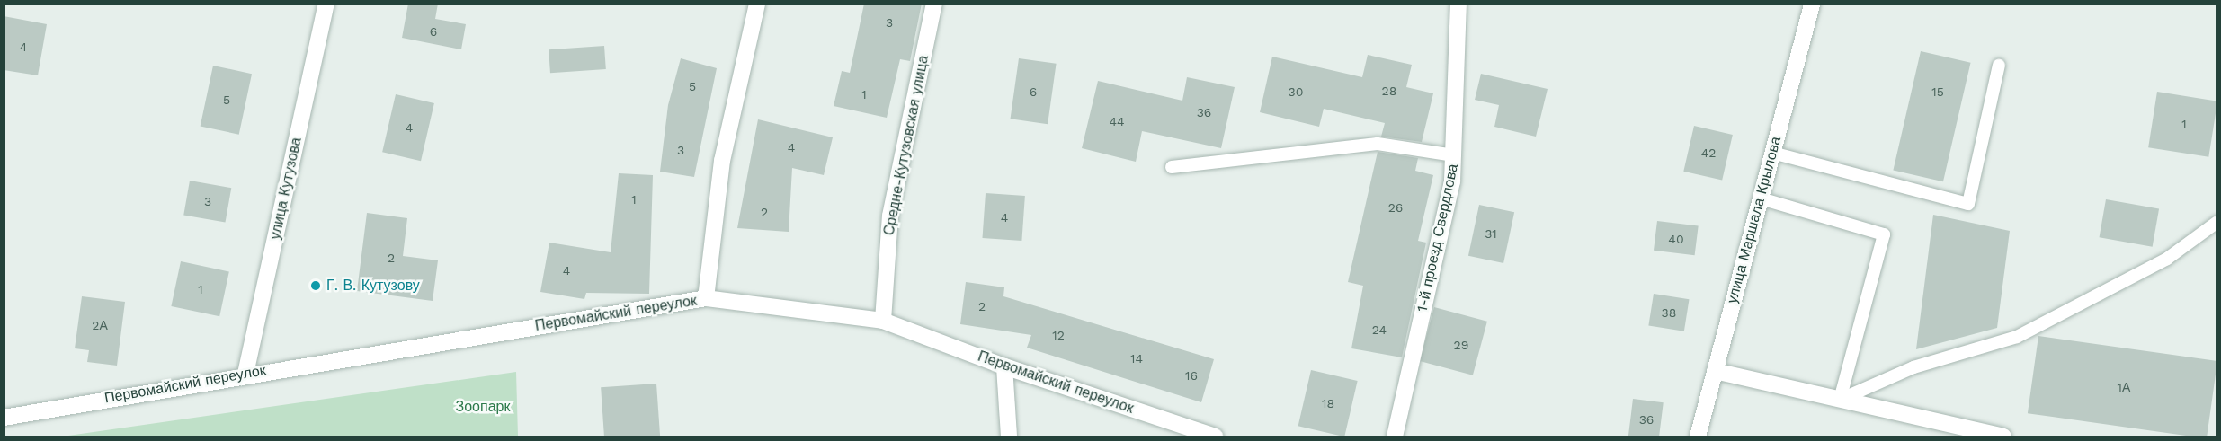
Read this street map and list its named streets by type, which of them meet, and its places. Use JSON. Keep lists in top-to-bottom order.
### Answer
{
  "streets": {
    "street": [
      "Средне-Кутузовская улица",
      "улица Кутузова",
      "улица Маршала Крылова",
      "1-й проезд Свердлова",
      "Первомайский переулок"
    ]
  },
  "crossings": [
    ["Средне-Кутузовская улица", "Первомайский переулок"],
    ["улица Кутузова", "Первомайский переулок"]
  ],
  "parks": ["Зоопарк"],
  "places": ["Г. В. Кутузову"],
  "house_numbers": [
    "3",
    "6",
    "4",
    "5",
    "28",
    "6",
    "30",
    "15",
    "1",
    "5",
    "36",
    "44",
    "1",
    "4",
    "4",
    "3",
    "42",
    "1",
    "3",
    "26",
    "2",
    "4",
    "31",
    "40",
    "2",
    "4",
    "1",
    "2",
    "38",
    "2А",
    "24",
    "12",
    "29",
    "14",
    "16",
    "1А",
    "18",
    "36"
  ]
}
